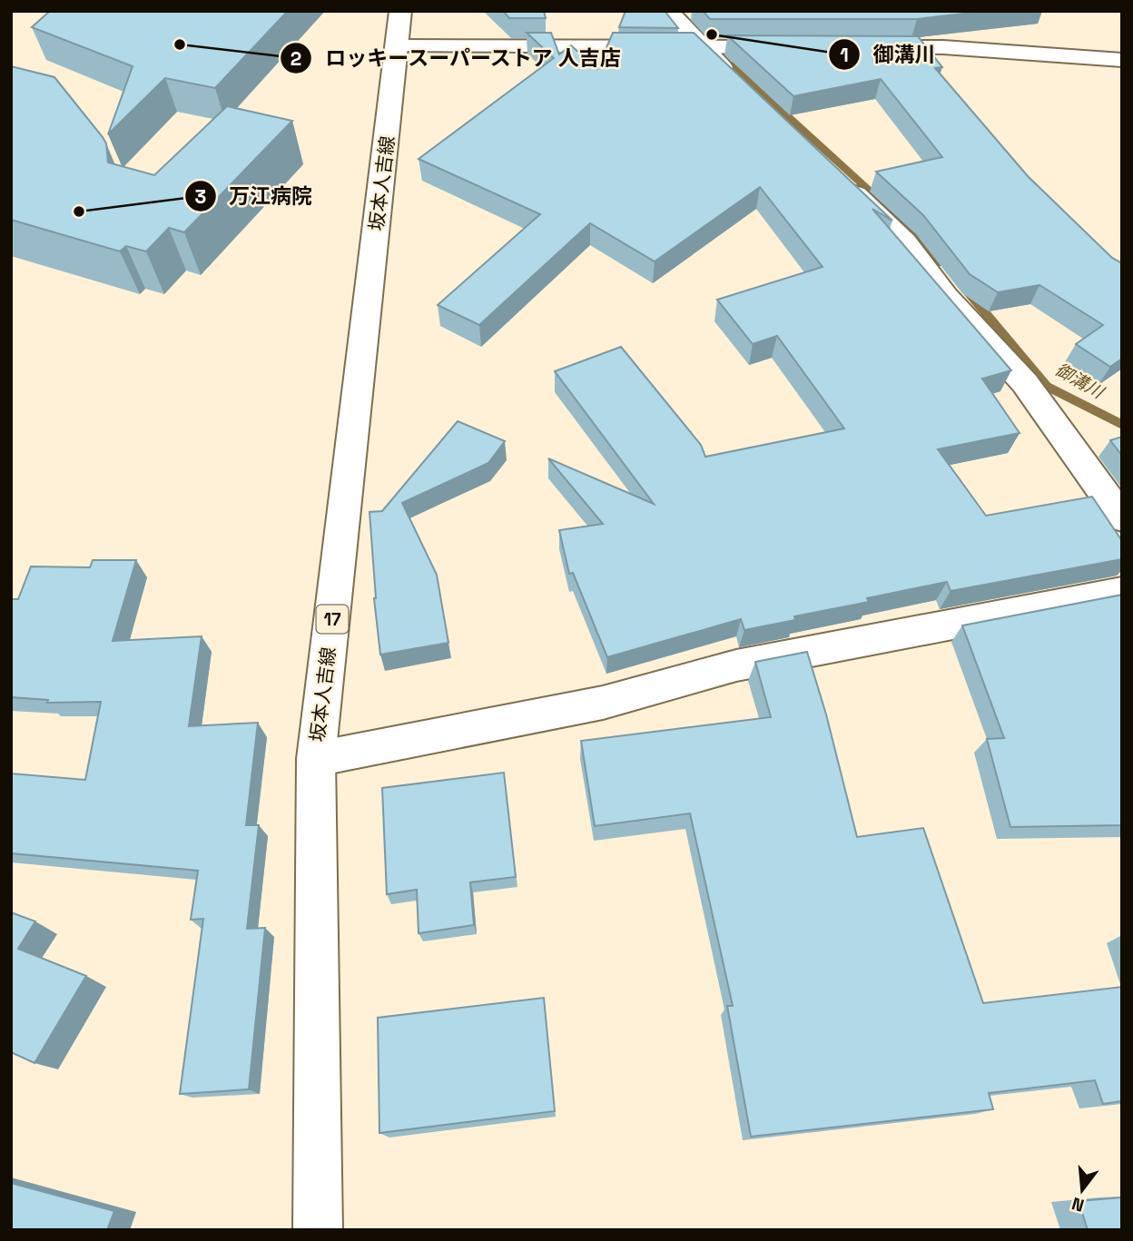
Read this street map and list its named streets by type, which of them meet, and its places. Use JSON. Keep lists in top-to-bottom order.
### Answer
{
  "streets": {
    "street": ["坂本人吉線", "17"]
  },
  "water": ["御溝川"],
  "places": ["御溝川", "ロッキースーパーストア 人吉店", "万江病院"],
  "north": "bottom"
}
